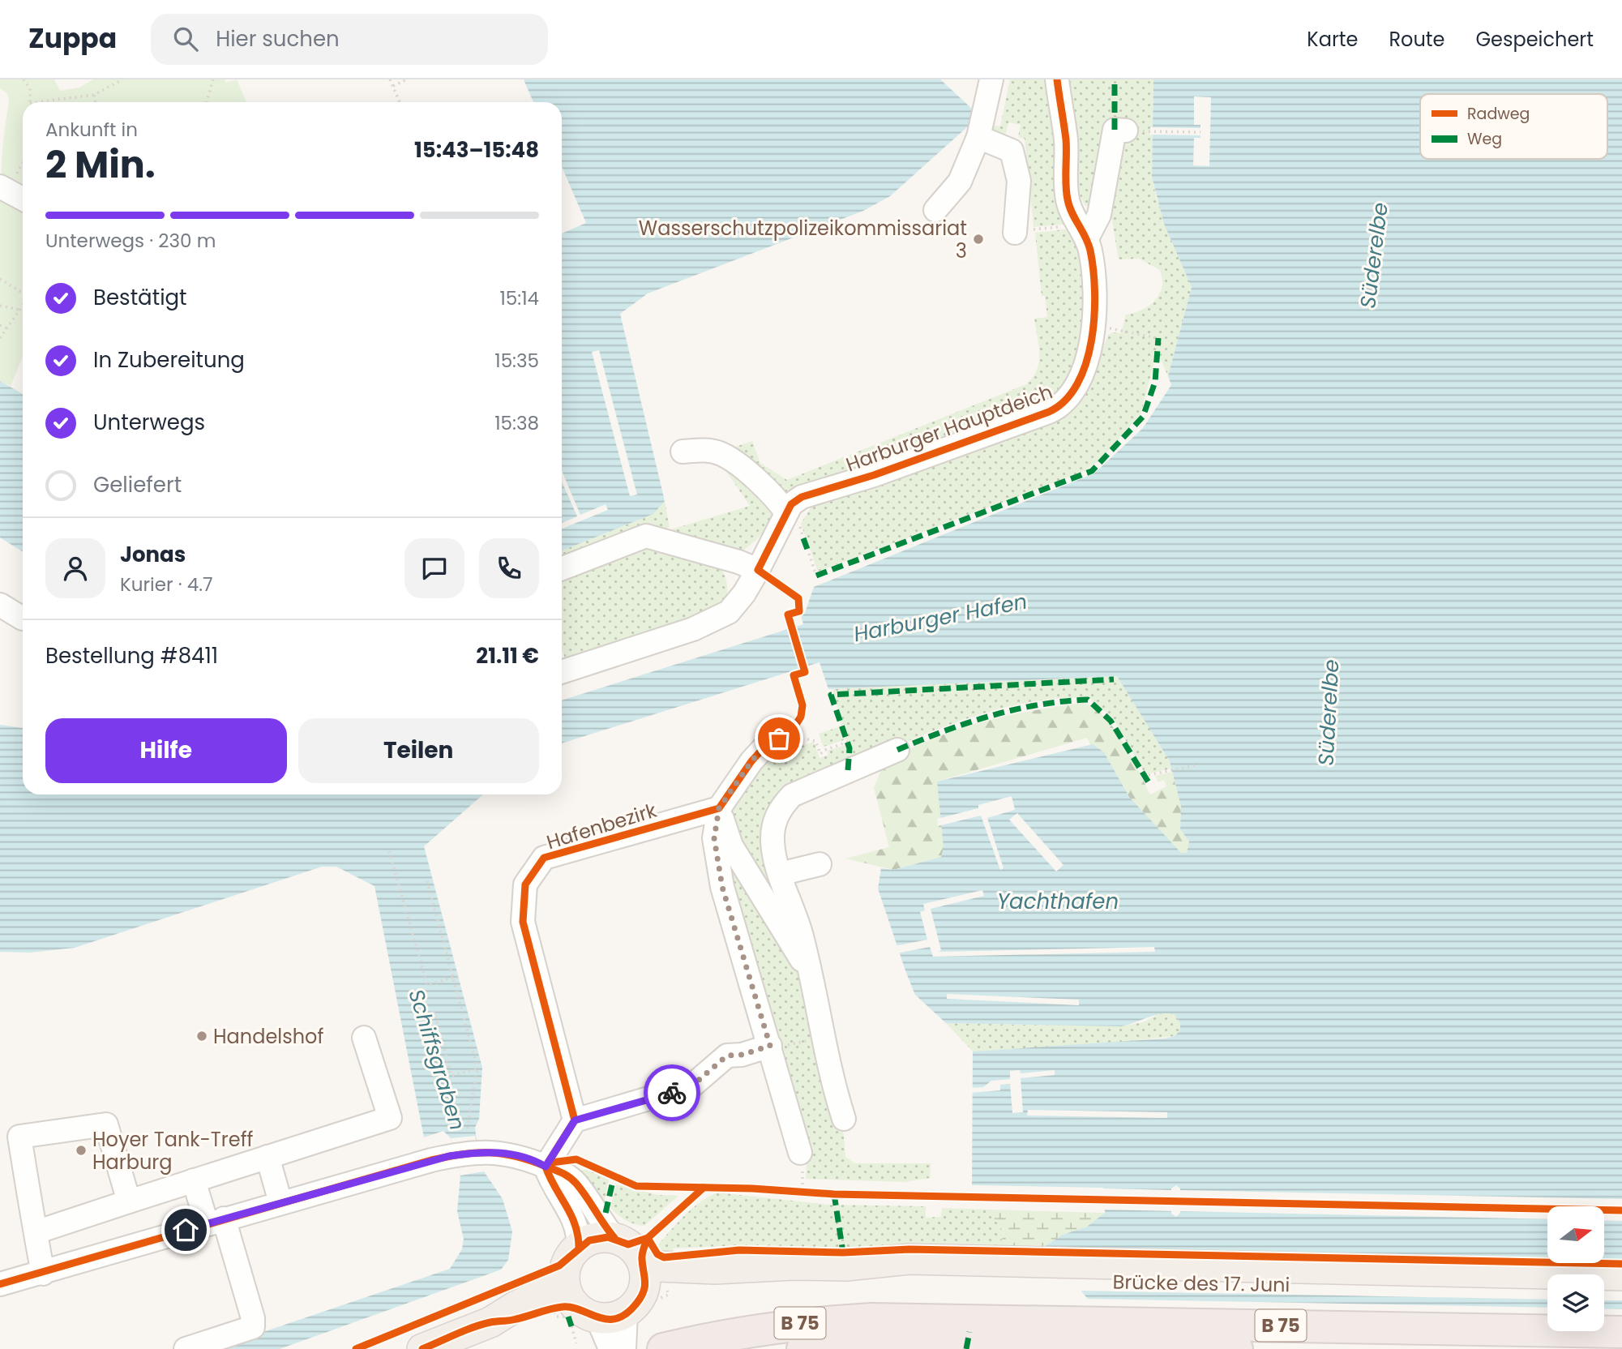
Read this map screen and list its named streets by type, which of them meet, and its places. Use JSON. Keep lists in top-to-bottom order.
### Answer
{
  "streets": {
    "highway": ["B 75"],
    "main road": ["Brücke des 17. Juni"],
    "street": ["Harburger Hauptdeich", "Hafenbezirk"]
  },
  "water": [
    "Süderelbe",
    "Harburger Hafen",
    "Yachthafen",
    "Schiffsgraben"
  ],
  "places": ["Wasserschutzpolizeikommissariat 3", "Handelshof", "Hoyer Tank-Treff Harburg"],
  "legend": ["Radweg", "Weg"],
  "north": "right",
  "page": {
    "header": "Zuppa",
    "search": "Hier suchen",
    "nav": ["Karte", "Route", "Gespeichert"],
    "heading": ["2 Min.", "Ankunft in", "15:43–15:48"],
    "panel": [
      "Jonas",
      "Kurier · 4.7",
      "Bestellung #8411",
      "21.11 €"
    ],
    "bar": "Unterwegs · 230 m",
    "list": [
      ["Bestätigt", "15:14"],
      ["In Zubereitung", "15:35"],
      ["Unterwegs", "15:38"],
      "Geliefert"
    ],
    "buttons": ["Hilfe", "Teilen"]
  }
}
